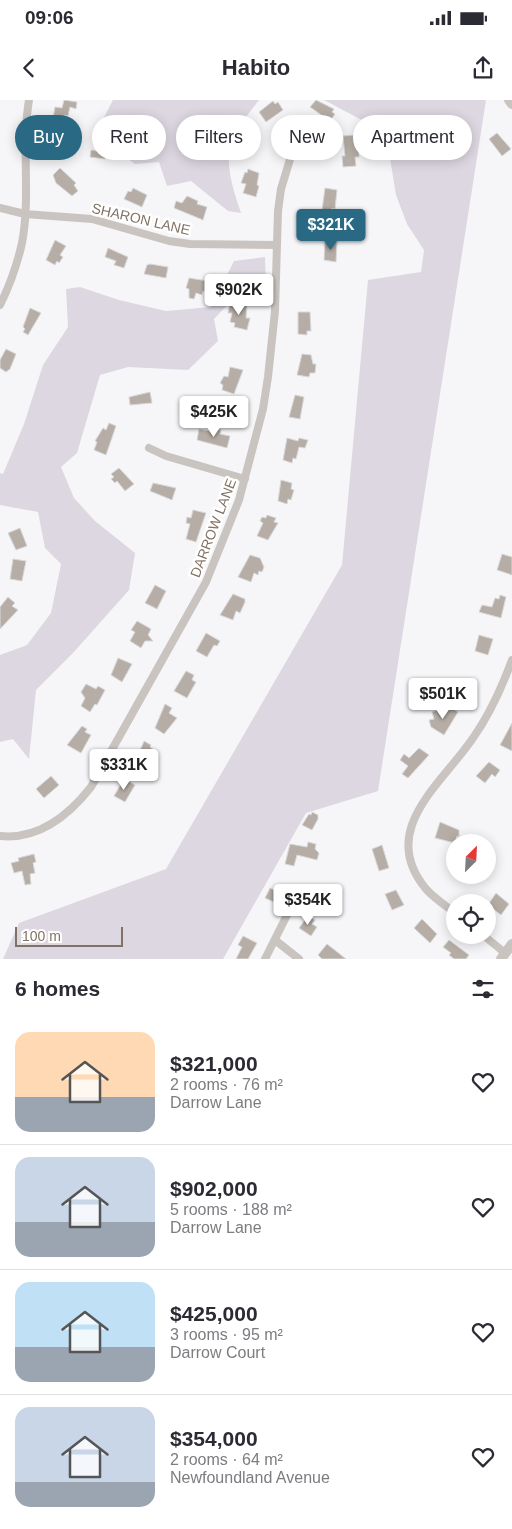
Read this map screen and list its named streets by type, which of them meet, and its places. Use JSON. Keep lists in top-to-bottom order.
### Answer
{
  "streets": {
    "street": ["SHARON LANE", "DARROW LANE"]
  },
  "crossings": [
    ["SHARON LANE", "DARROW LANE"]
  ],
  "scale_bar": "100 m",
  "north": "top right",
  "page": {
    "status": "09:06",
    "header": "Habito",
    "chip": [
      "Buy",
      "Rent",
      "Filters",
      "New",
      "Apartment"
    ],
    "price": [
      "$321K",
      "$902K",
      "$425K",
      "$501K",
      "$331K",
      "$354K"
    ],
    "scale": "100 m",
    "heading": "6 homes",
    "list": [
      {
        "name": "$321,000",
        "note": "2 rooms · 76 m² · Darrow Lane"
      },
      {
        "name": "$902,000",
        "note": "5 rooms · 188 m² · Darrow Lane"
      },
      {
        "name": "$425,000",
        "note": "3 rooms · 95 m² · Darrow Court"
      },
      {
        "name": "$354,000",
        "note": "2 rooms · 64 m² · Newfoundland Avenue"
      }
    ]
  }
}
